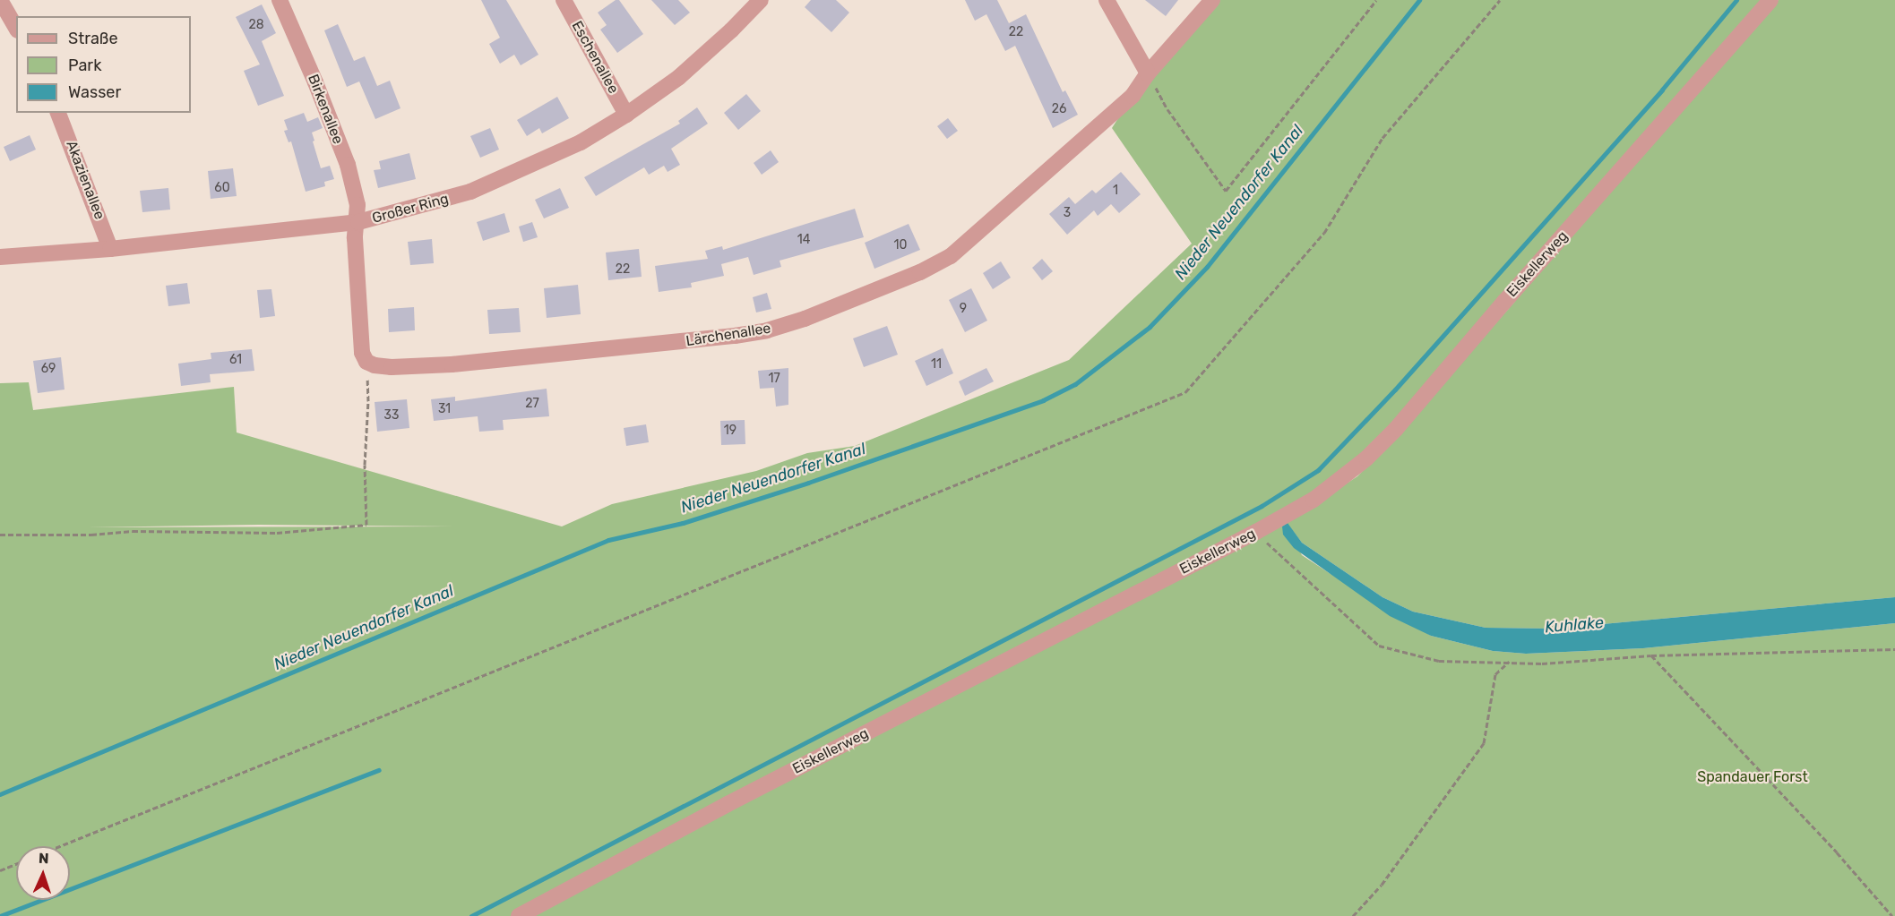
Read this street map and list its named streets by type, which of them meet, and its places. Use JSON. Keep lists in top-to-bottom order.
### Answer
{
  "streets": {
    "street": [
      "Eschenallee",
      "Birkenallee",
      "Akazienallee",
      "Großer Ring",
      "Eiskellerweg",
      "Lärchenallee"
    ]
  },
  "crossings": [
    ["Eschenallee", "Großer Ring"],
    ["Birkenallee", "Großer Ring"],
    ["Akazienallee", "Großer Ring"]
  ],
  "water": ["Nieder Neuendorfer Kanal", "Kuhlake"],
  "parks": ["Spandauer Forst"],
  "house_numbers": [
    "28",
    "22",
    "26",
    "60",
    "1",
    "3",
    "14",
    "10",
    "22",
    "9",
    "61",
    "11",
    "69",
    "17",
    "27",
    "31",
    "33",
    "19"
  ],
  "legend": ["Straße", "Park", "Wasser"],
  "north": "top"
}
